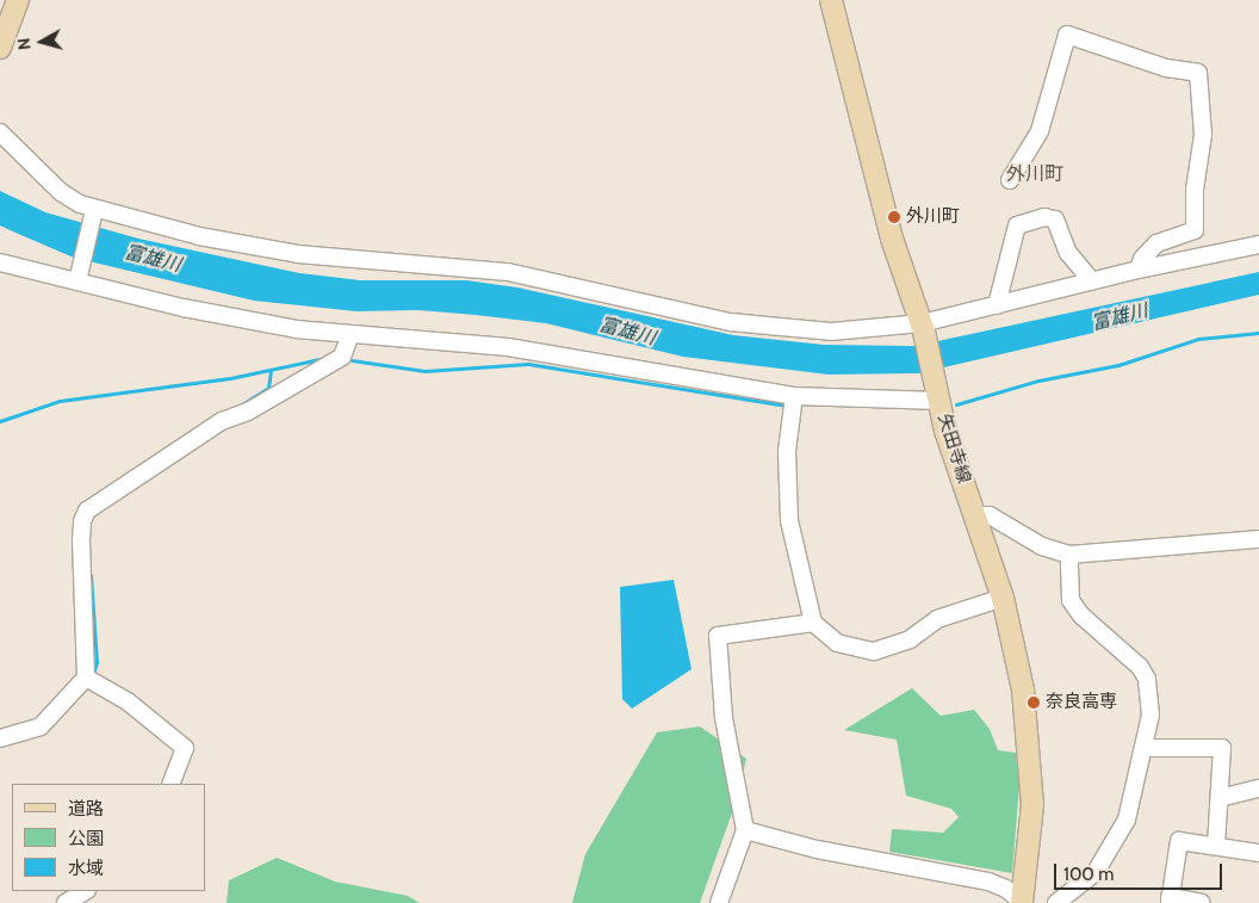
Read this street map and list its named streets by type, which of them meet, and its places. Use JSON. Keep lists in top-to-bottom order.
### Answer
{
  "streets": {
    "main road": ["矢田寺線"]
  },
  "districts": ["外川町"],
  "water": ["富雄川"],
  "places": ["外川町", "奈良高専"],
  "legend": ["道路", "公園", "水域"],
  "scale_bar": "100 m",
  "north": "left"
}
